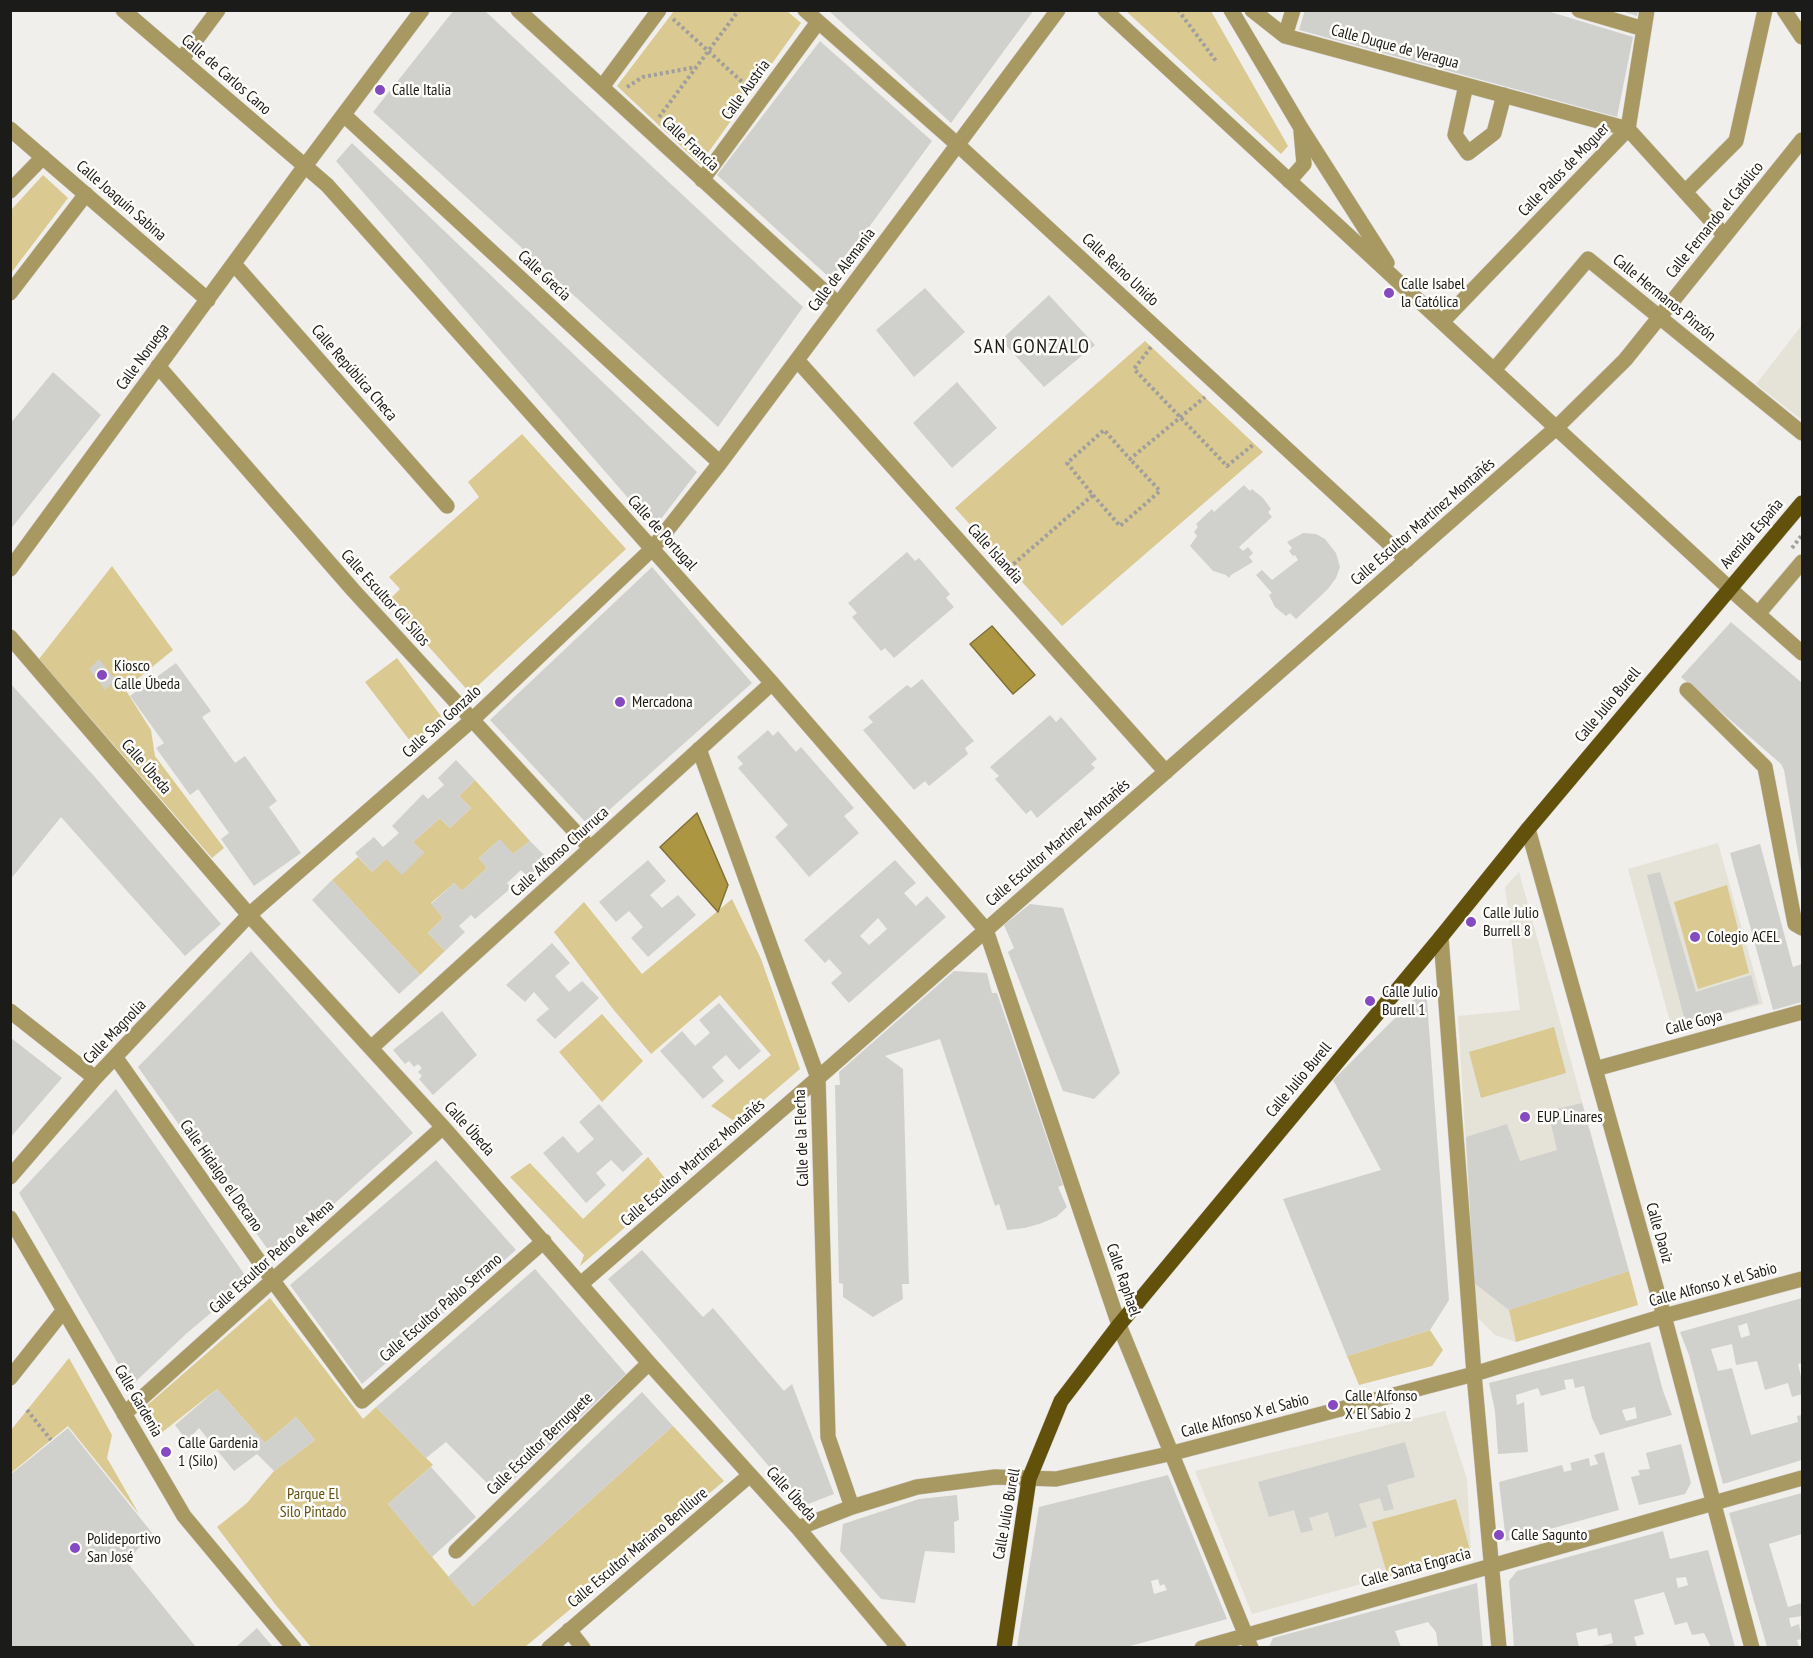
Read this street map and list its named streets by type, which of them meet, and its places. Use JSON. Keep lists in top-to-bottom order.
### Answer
{
  "streets": {
    "main road": ["Avenida España", "Calle Julio Burell"],
    "street": [
      "Calle Duque de Veragua",
      "Calle de Carlos Cano",
      "Calle Austria",
      "Calle Francia",
      "Calle Palos de Moguer",
      "Calle Joaquín Sabina",
      "Calle Fernando el Católico",
      "Calle de Alemania",
      "Calle Reino Unido",
      "Calle Grecia",
      "Calle Hermanos Pinzón",
      "Calle Noruega",
      "Calle República Checa",
      "Calle Escultor Martínez Montañés",
      "Calle de Portugal",
      "Calle Islandia",
      "Calle Escultor Gil Silos",
      "Calle San Gonzalo",
      "Calle Úbeda",
      "Calle Alfonso Churruca",
      "Calle Goya",
      "Calle Magnolia",
      "Calle de la Flecha",
      "Calle Hidalgo el Decano",
      "Calle Daoiz",
      "Calle Escultor Pedro de Mena",
      "Calle Raphael",
      "Calle Alfonso X el Sabio",
      "Calle Escultor Pablo Serrano",
      "Calle Gardenia",
      "Calle Escultor Berruguete",
      "Calle Escultor Mariano Benlliure",
      "Calle Santa Engracia"
    ]
  },
  "crossings": [
    ["Calle Duque de Veragua", "Calle Palos de Moguer"],
    ["Calle de Carlos Cano", "Calle Noruega"],
    ["Calle de Carlos Cano", "Calle de Portugal"],
    ["Calle Austria", "Calle Francia"],
    ["Calle Austria", "Calle Reino Unido"],
    ["Calle Francia", "Calle de Alemania"],
    ["Calle Joaquín Sabina", "Calle Noruega"],
    ["Calle Fernando el Católico", "Calle Hermanos Pinzón"],
    ["Calle Fernando el Católico", "Calle Escultor Martínez Montañés"],
    ["Calle de Alemania", "Calle Reino Unido"],
    ["Calle de Alemania", "Calle Grecia"],
    ["Calle de Alemania", "Calle de Portugal"],
    ["Calle de Alemania", "Calle Islandia"],
    ["Calle de Alemania", "Calle San Gonzalo"],
    ["Calle Reino Unido", "Calle Escultor Martínez Montañés"],
    ["Calle Noruega", "Calle República Checa"],
    ["Calle Noruega", "Calle de Portugal"],
    ["Calle Noruega", "Calle Escultor Gil Silos"],
    ["Calle Escultor Martínez Montañés", "Calle de Portugal"],
    ["Calle Escultor Martínez Montañés", "Calle Islandia"],
    ["Calle Escultor Martínez Montañés", "Calle Úbeda"],
    ["Calle Escultor Martínez Montañés", "Calle de la Flecha"],
    ["Calle Escultor Martínez Montañés", "Calle Raphael"],
    ["Calle de Portugal", "Calle San Gonzalo"],
    ["Calle de Portugal", "Calle Alfonso Churruca"],
    ["Calle de Portugal", "Calle Raphael"],
    ["Avenida España", "Calle Julio Burell"],
    ["Calle Escultor Gil Silos", "Calle San Gonzalo"],
    ["Calle Escultor Gil Silos", "Calle Alfonso Churruca"],
    ["Calle Julio Burell", "Calle Daoiz"],
    ["Calle Julio Burell", "Calle Raphael"],
    ["Calle Julio Burell", "Calle Alfonso X el Sabio"],
    ["Calle San Gonzalo", "Calle Úbeda"],
    ["Calle San Gonzalo", "Calle Magnolia"],
    ["Calle Úbeda", "Calle Alfonso Churruca"],
    ["Calle Úbeda", "Calle Magnolia"],
    ["Calle Úbeda", "Calle Escultor Pedro de Mena"],
    ["Calle Úbeda", "Calle Alfonso X el Sabio"],
    ["Calle Úbeda", "Calle Escultor Pablo Serrano"],
    ["Calle Úbeda", "Calle Escultor Berruguete"],
    ["Calle Úbeda", "Calle Escultor Mariano Benlliure"],
    ["Calle Alfonso Churruca", "Calle de la Flecha"],
    ["Calle Goya", "Calle Daoiz"],
    ["Calle Magnolia", "Calle Hidalgo el Decano"],
    ["Calle de la Flecha", "Calle Alfonso X el Sabio"],
    ["Calle Hidalgo el Decano", "Calle Escultor Pedro de Mena"],
    ["Calle Hidalgo el Decano", "Calle Escultor Pablo Serrano"],
    ["Calle Daoiz", "Calle Alfonso X el Sabio"],
    ["Calle Daoiz", "Calle Santa Engracia"],
    ["Calle Escultor Pedro de Mena", "Calle Gardenia"],
    ["Calle Raphael", "Calle Alfonso X el Sabio"],
    ["Calle Raphael", "Calle Santa Engracia"]
  ],
  "districts": ["SAN GONZALO"],
  "parks": ["Parque El Silo Pintado"],
  "places": [
    "Calle Italia",
    "Calle Isabel la Católica",
    "Kiosco Calle Úbeda",
    "Mercadona",
    "Calle Julio Burrell 8",
    "Colegio ACEL",
    "Calle Julio Burell 1",
    "EUP Linares",
    "Calle Alfonso X El Sabio 2",
    "Calle Gardenia 1 (Silo)",
    "Calle Sagunto",
    "Polideportivo San José"
  ]
}
